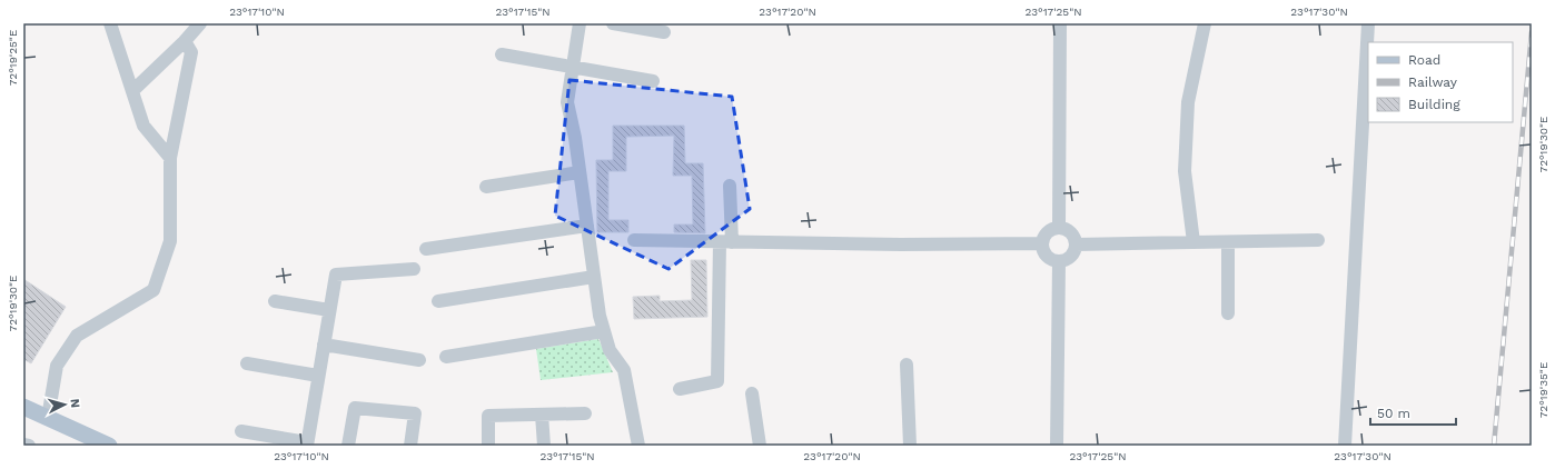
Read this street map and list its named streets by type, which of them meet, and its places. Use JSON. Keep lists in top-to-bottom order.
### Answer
{
  "legend": ["Road", "Railway", "Building"],
  "scale_bar": "50 m",
  "north": "right",
  "coordinates": [
    "23°17'10\"N",
    "23°17'15\"N",
    "23°17'20\"N",
    "23°17'25\"N",
    "23°17'30\"N",
    "72°19'25\"E",
    "72°19'30\"E",
    "72°19'35\"E"
  ]
}
